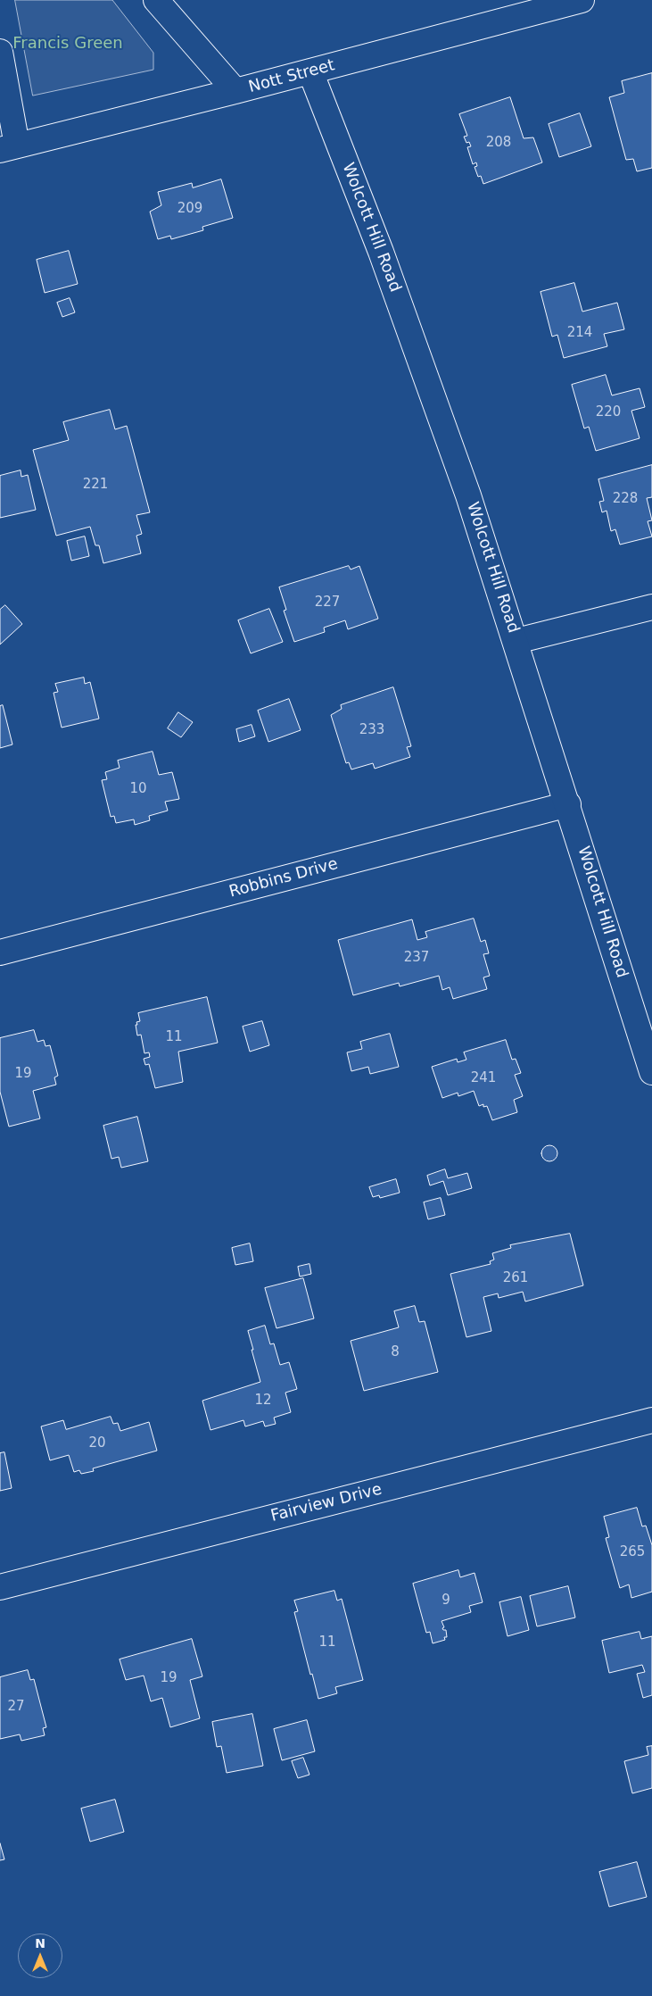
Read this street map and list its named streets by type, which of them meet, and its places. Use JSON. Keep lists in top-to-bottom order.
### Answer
{
  "streets": {
    "street": [
      "Nott Street",
      "Wolcott Hill Road",
      "Robbins Drive",
      "Fairview Drive"
    ]
  },
  "crossings": [
    ["Nott Street", "Wolcott Hill Road"],
    ["Wolcott Hill Road", "Robbins Drive"]
  ],
  "parks": ["Francis Green"],
  "house_numbers": [
    "208",
    "209",
    "214",
    "220",
    "221",
    "228",
    "227",
    "233",
    "10",
    "237",
    "11",
    "19",
    "241",
    "261",
    "8",
    "12",
    "20",
    "265",
    "9",
    "11",
    "19",
    "27"
  ],
  "north": "top"
}
